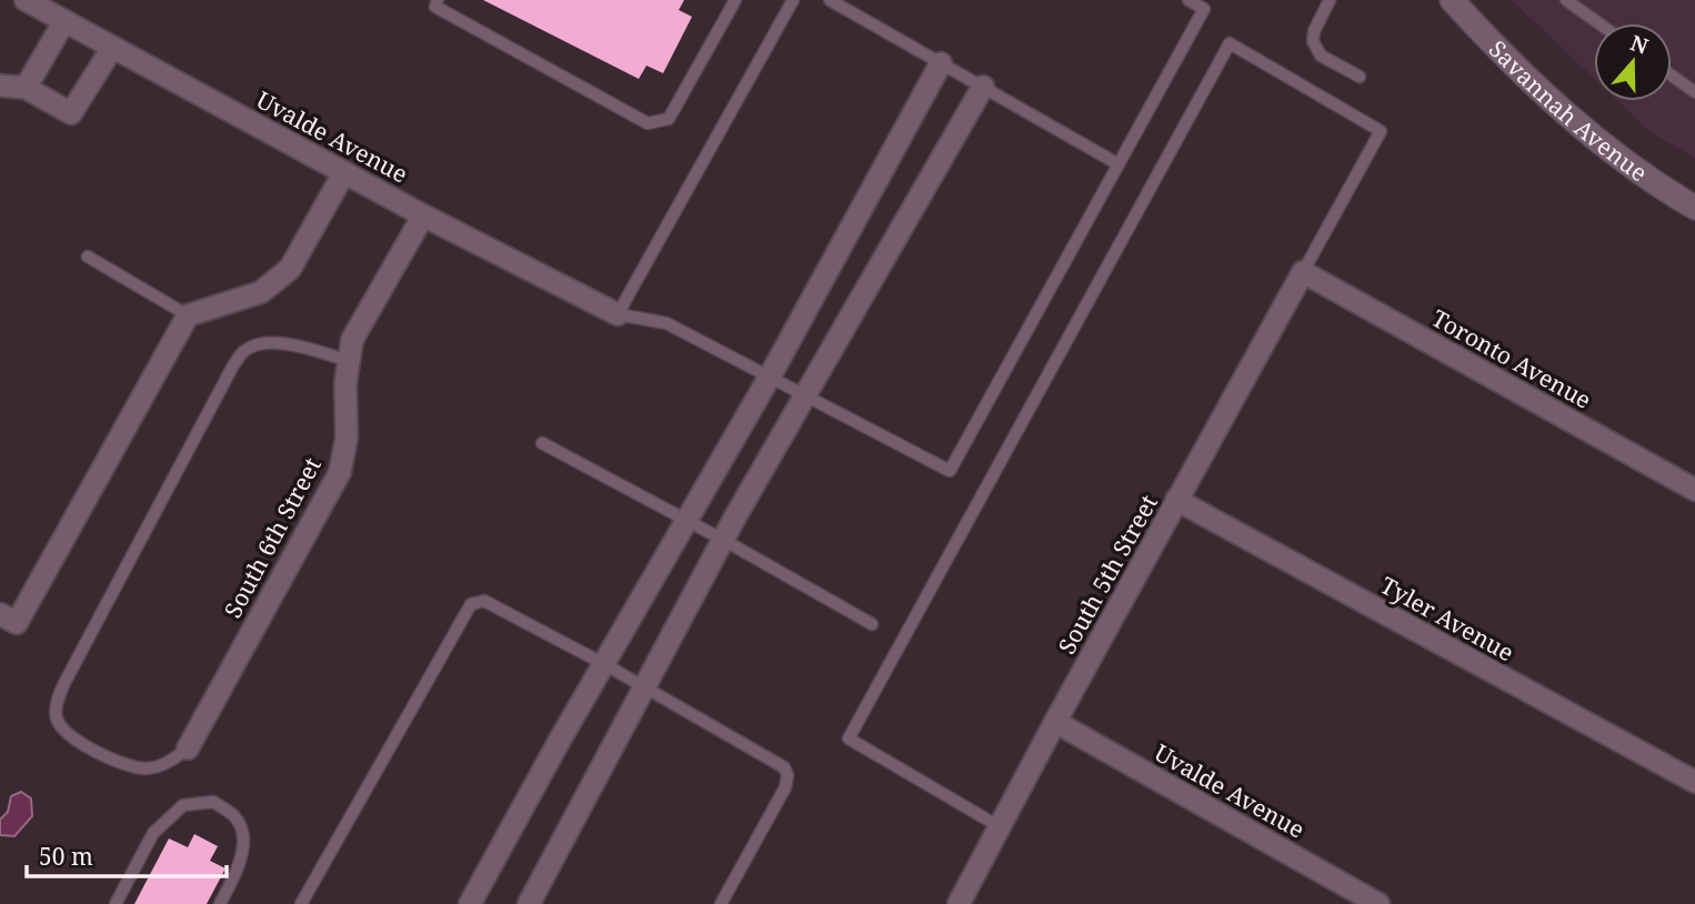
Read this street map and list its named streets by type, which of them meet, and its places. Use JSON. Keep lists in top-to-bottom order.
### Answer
{
  "streets": {
    "main road": ["Savannah Avenue"],
    "street": [
      "Uvalde Avenue",
      "Toronto Avenue",
      "South 6th Street",
      "South 5th Street",
      "Tyler Avenue"
    ]
  },
  "crossings": [
    ["Uvalde Avenue", "South 6th Street"],
    ["Uvalde Avenue", "South 5th Street"],
    ["Toronto Avenue", "South 5th Street"],
    ["South 5th Street", "Tyler Avenue"]
  ],
  "scale_bar": "50 m",
  "north": "top"
}
